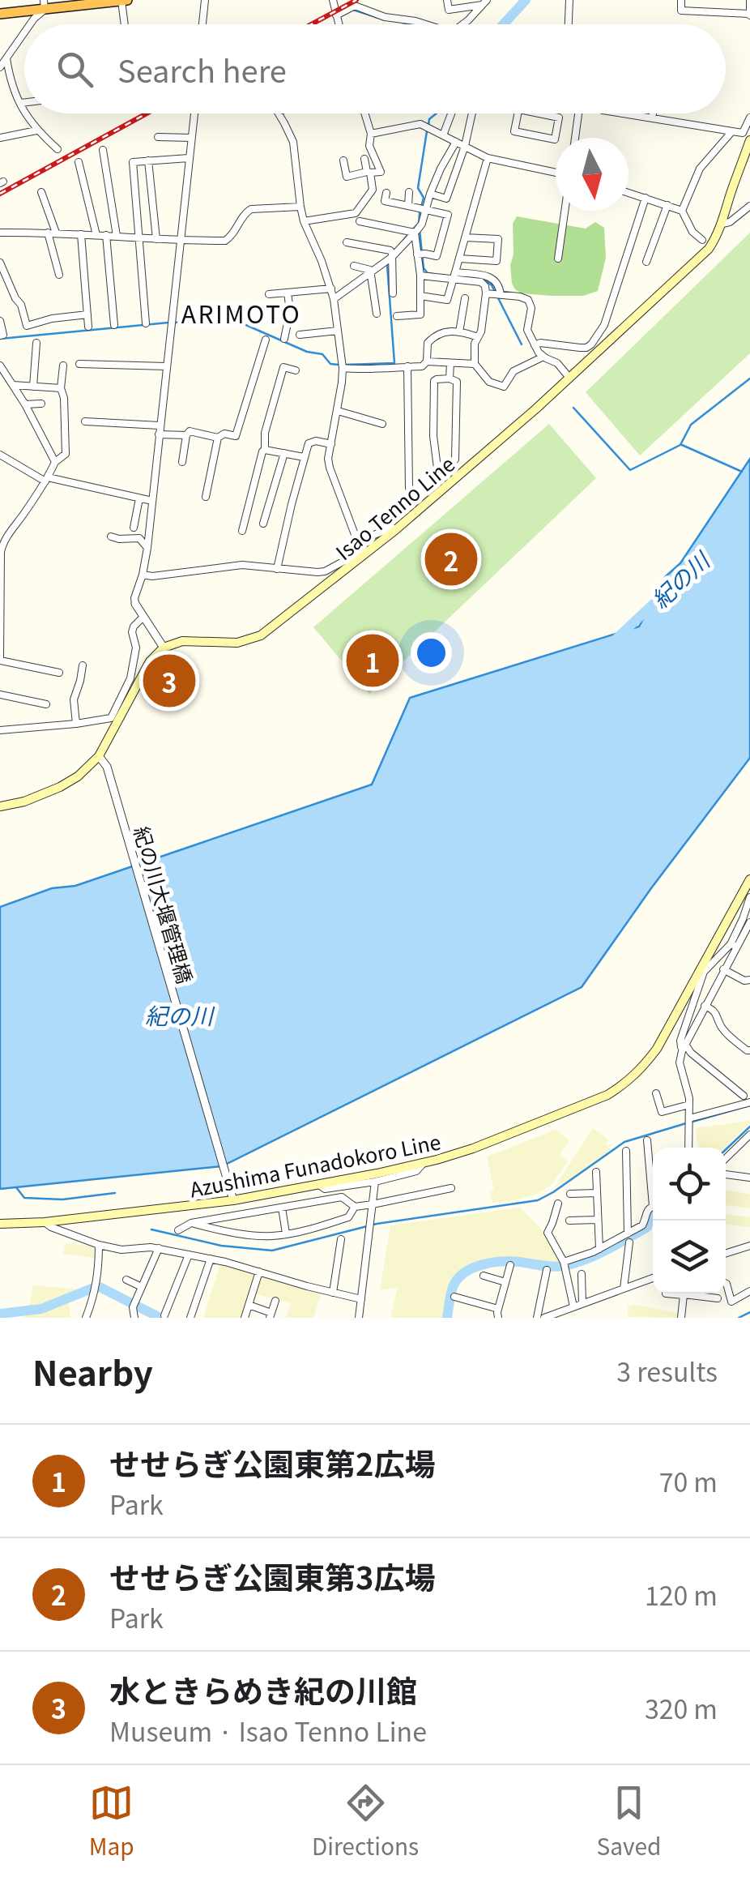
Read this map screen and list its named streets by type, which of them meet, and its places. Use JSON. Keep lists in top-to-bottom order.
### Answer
{
  "streets": {
    "main road": ["Isao Tenno Line", "Azushima Funadokoro Line"],
    "street": ["紀の川大堰管理橋"]
  },
  "crossings": [
    ["紀の川大堰管理橋", "Azushima Funadokoro Line"]
  ],
  "districts": ["ARIMOTO"],
  "water": ["紀の川"],
  "north": "bottom",
  "page": {
    "search": "Search here",
    "pins": ["2", "1", "3"],
    "heading": ["Nearby", "3 results"],
    "list": [
      {
        "mark": "1",
        "name": "せせらぎ公園東第2広場",
        "note": "Park",
        "value": "70 m"
      },
      {
        "mark": "2",
        "name": "せせらぎ公園東第3広場",
        "note": "Park",
        "value": "120 m"
      },
      {
        "mark": "3",
        "name": "水ときらめき紀の川館",
        "note": "Museum · Isao Tenno Line",
        "value": "320 m"
      }
    ],
    "nav": ["Map", "Directions", "Saved"]
  }
}
